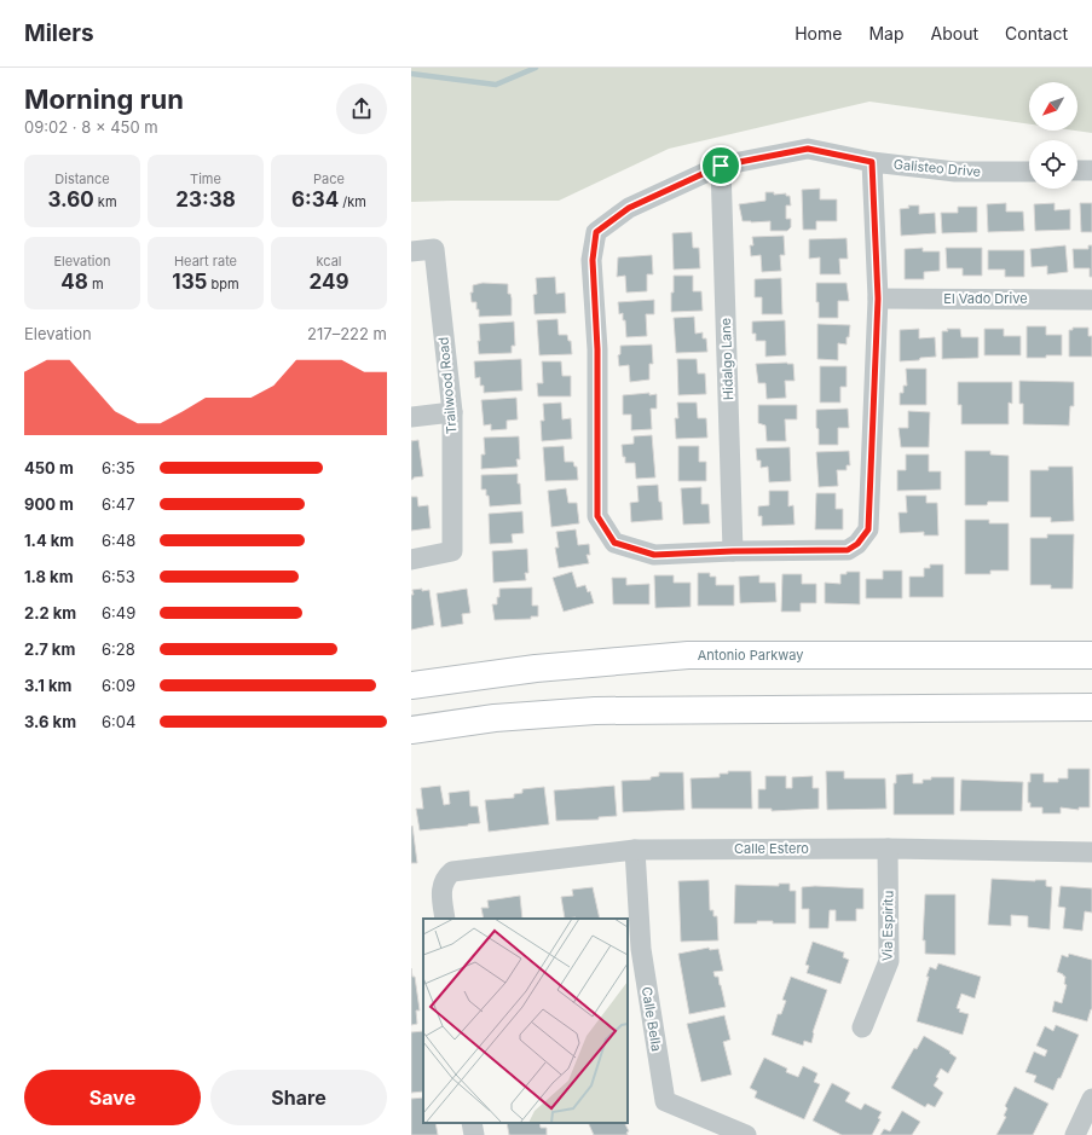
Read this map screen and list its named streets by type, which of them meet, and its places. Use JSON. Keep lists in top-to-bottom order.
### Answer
{
  "streets": {
    "main road": ["Antonio Parkway"],
    "street": [
      "Galisteo Drive",
      "El Vado Drive",
      "Hidalgo Lane",
      "Trailwood Road",
      "Calle Estero",
      "Via Espiritu",
      "Calle Bella"
    ]
  },
  "crossings": [
    ["Galisteo Drive", "Hidalgo Lane"],
    ["Calle Estero", "Via Espiritu"],
    ["Calle Estero", "Calle Bella"]
  ],
  "north": "bottom left",
  "page": {
    "header": "Milers",
    "nav": [
      "Home",
      "Map",
      "About",
      "Contact"
    ],
    "heading": ["Morning run", "09:02 · 8 × 450 m"],
    "stats": [
      ["Distance", "3.60 km"],
      ["Time", "23:38"],
      ["Pace", "6:34 /km"],
      ["Elevation", "48 m"],
      ["Heart rate", "135 bpm"],
      ["kcal", "249"]
    ],
    "chart": ["Elevation", "217–222 m"],
    "list": [
      {
        "name": "450 m",
        "note": "6:35"
      },
      {
        "name": "900 m",
        "note": "6:47"
      },
      {
        "name": "1.4 km",
        "note": "6:48"
      },
      {
        "name": "1.8 km",
        "note": "6:53"
      },
      {
        "name": "2.2 km",
        "note": "6:49"
      },
      {
        "name": "2.7 km",
        "note": "6:28"
      },
      {
        "name": "3.1 km",
        "note": "6:09"
      },
      {
        "name": "3.6 km",
        "note": "6:04"
      }
    ],
    "buttons": ["Save", "Share"]
  }
}
